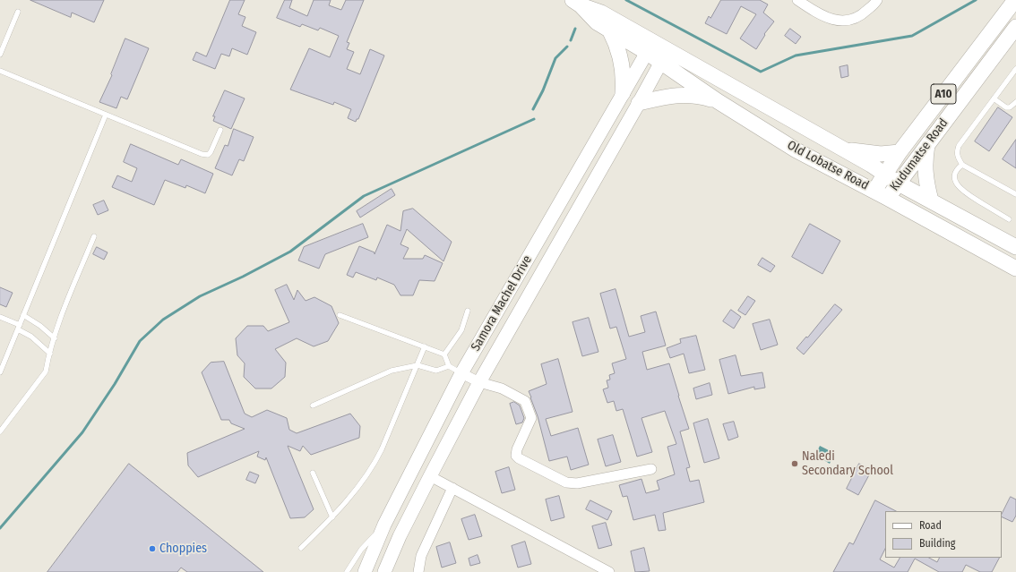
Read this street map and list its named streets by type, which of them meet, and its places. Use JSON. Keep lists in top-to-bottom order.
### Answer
{
  "streets": {
    "main road": [
      "A10",
      "Kudumatse Road",
      "Old Lobatse Road",
      "Samora Machel Drive"
    ]
  },
  "crossings": [
    ["Kudumatse Road", "Old Lobatse Road"],
    ["Old Lobatse Road", "Samora Machel Drive"]
  ],
  "places": ["Naledi Secondary School", "Choppies"],
  "legend": ["Road", "Building"]
}
